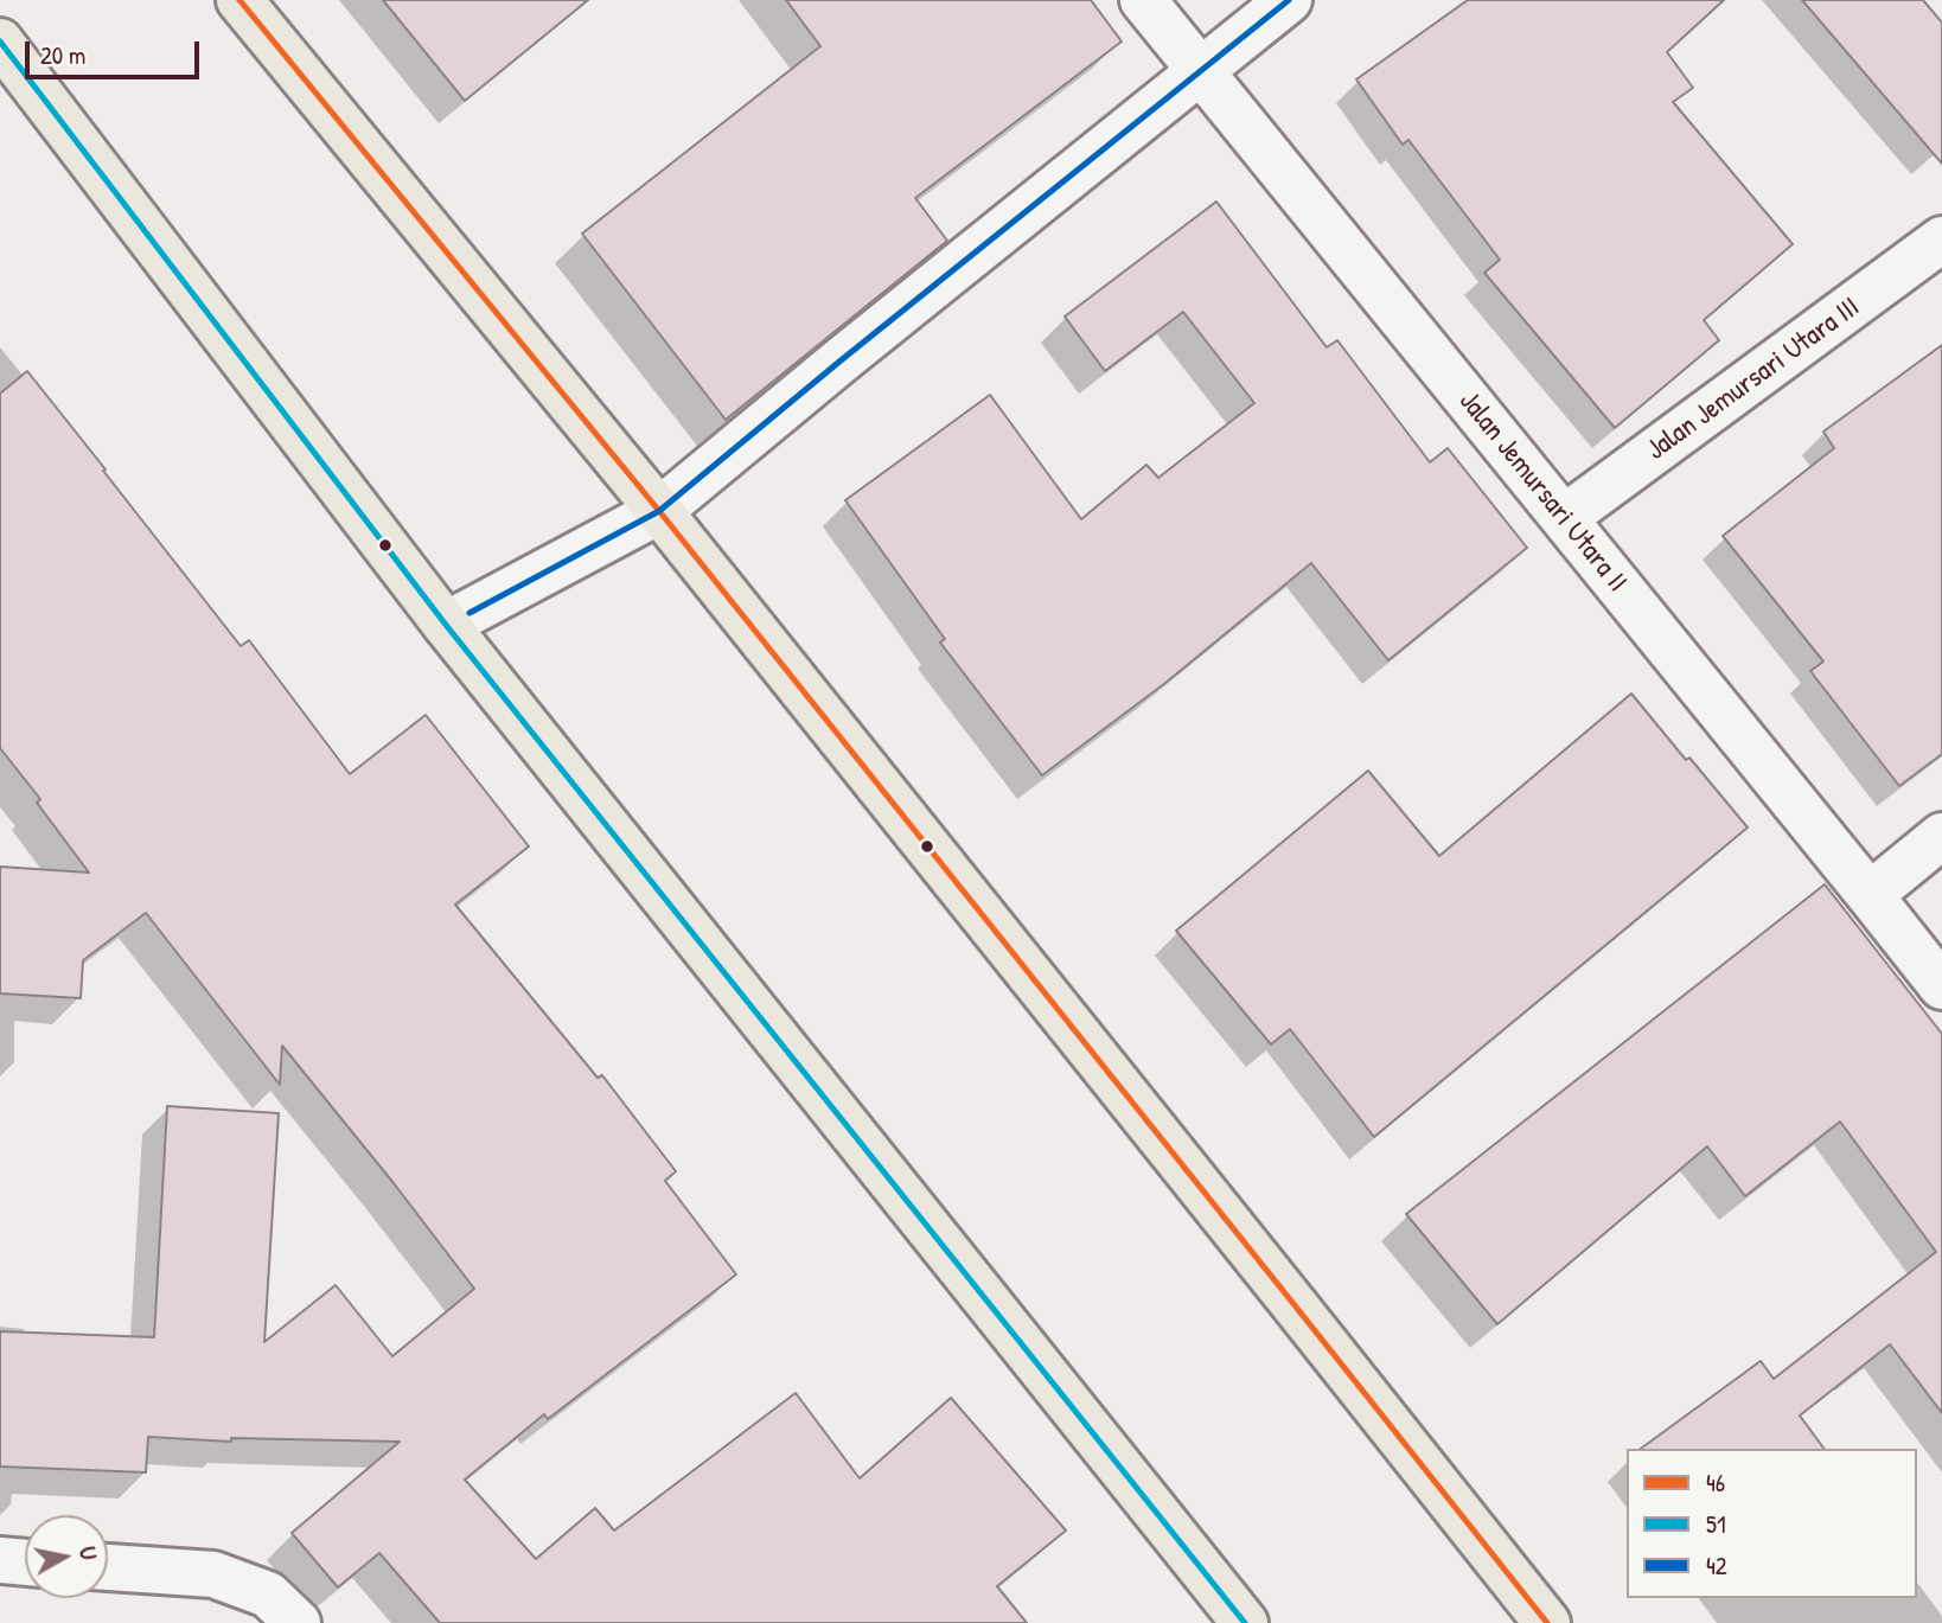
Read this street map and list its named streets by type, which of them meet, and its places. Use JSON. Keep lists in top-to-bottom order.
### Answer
{
  "streets": {
    "street": ["Jalan Jemursari Utara III", "Jalan Jemursari Utara II"]
  },
  "crossings": [
    ["Jalan Jemursari Utara III", "Jalan Jemursari Utara II"]
  ],
  "lines": ["transit line 46", "transit line 42", "transit line 51"],
  "legend": ["46", "51", "42"],
  "scale_bar": "20 m",
  "north": "right"
}
